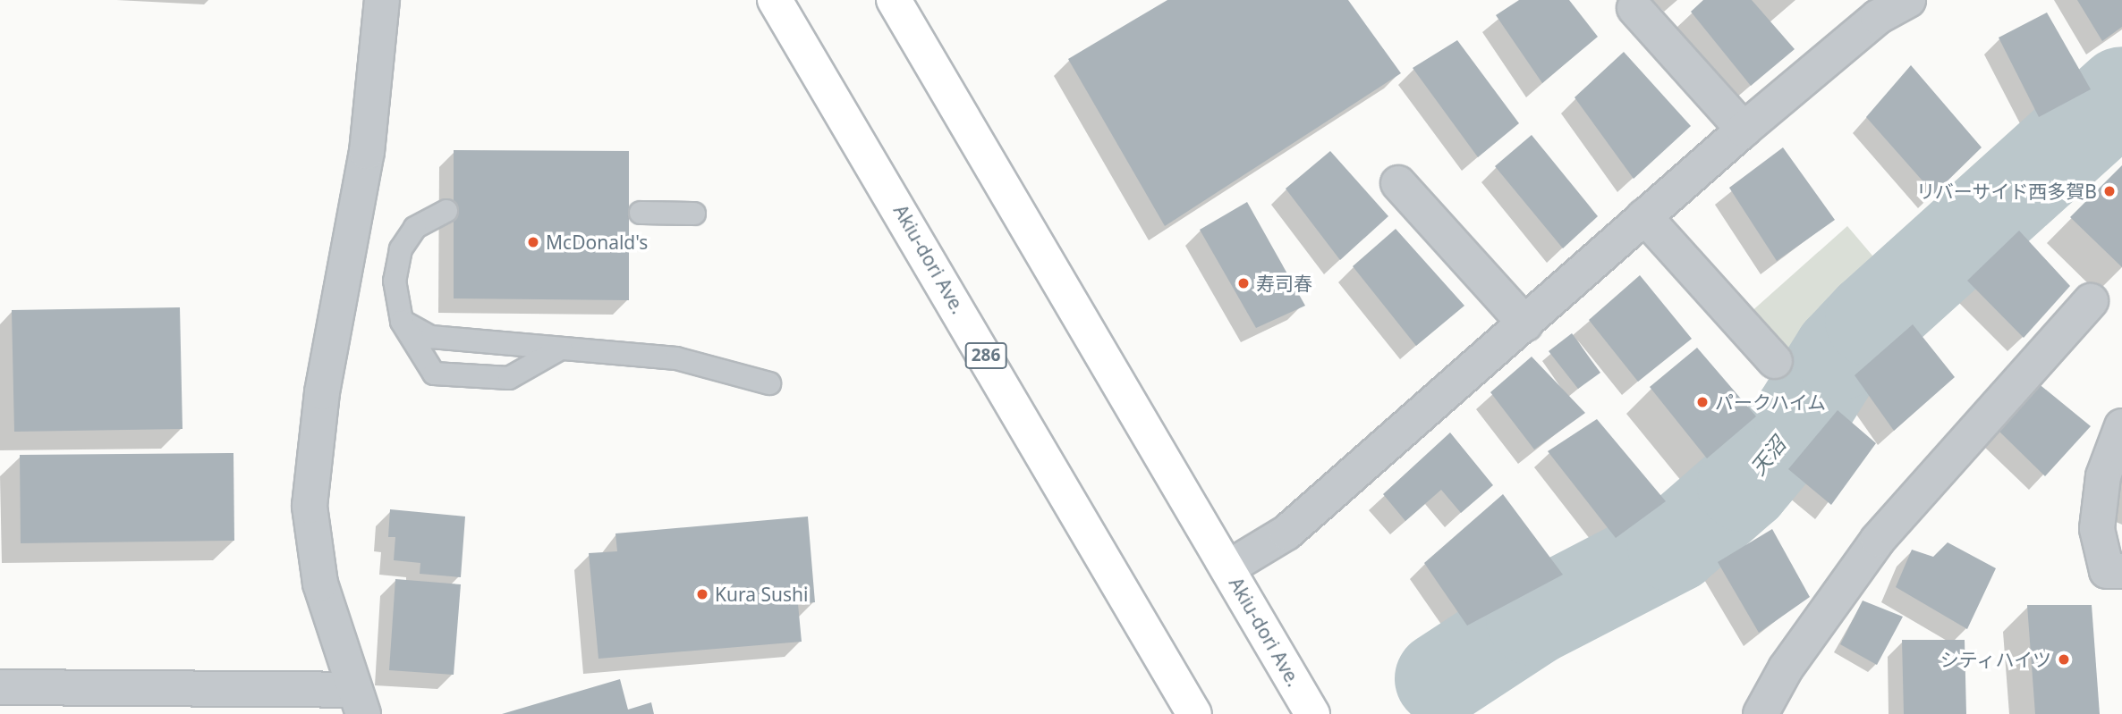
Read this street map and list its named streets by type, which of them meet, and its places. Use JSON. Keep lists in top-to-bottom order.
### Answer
{
  "streets": {
    "highway": ["Akiu-dori Ave.", "286"]
  },
  "water": ["天沼"],
  "places": [
    "リバーサイド西多賀B",
    "McDonald's",
    "寿司春",
    "パークハイム",
    "Kura Sushi",
    "シティハイツ"
  ]
}
